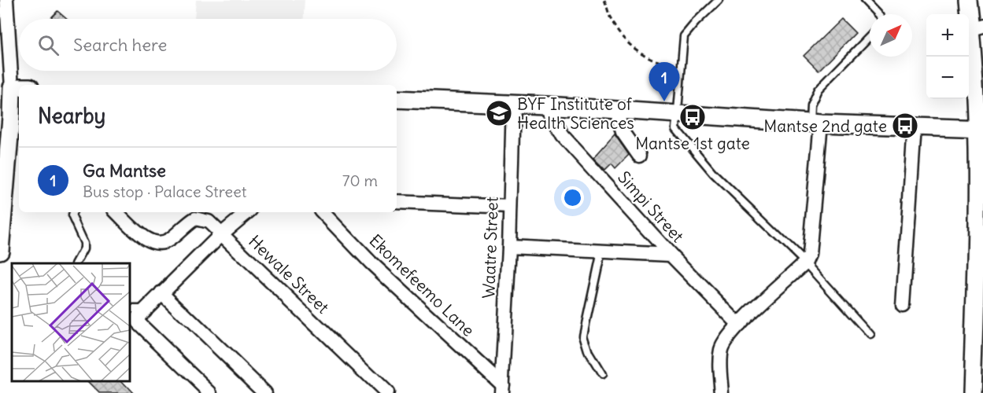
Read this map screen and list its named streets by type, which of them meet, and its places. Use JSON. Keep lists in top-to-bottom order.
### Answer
{
  "streets": {
    "street": [
      "Simpi Street",
      "Waatre Street",
      "Hewale Street",
      "Ekomefeemo Lane"
    ]
  },
  "crossings": [
    ["Waatre Street", "Ekomefeemo Lane"]
  ],
  "places": {
    "school or university": ["BYF Institute of Health Sciences"],
    "bus stop": ["Mantse 1st gate", "Mantse 2nd gate"]
  },
  "north": "top right",
  "page": {
    "map_buttons": ["+", "−"],
    "search": "Search here",
    "pins": "1",
    "heading": "Nearby",
    "list": [
      {
        "mark": "1",
        "name": "Ga Mantse",
        "note": "Bus stop · Palace Street",
        "value": "70 m"
      }
    ]
  }
}
